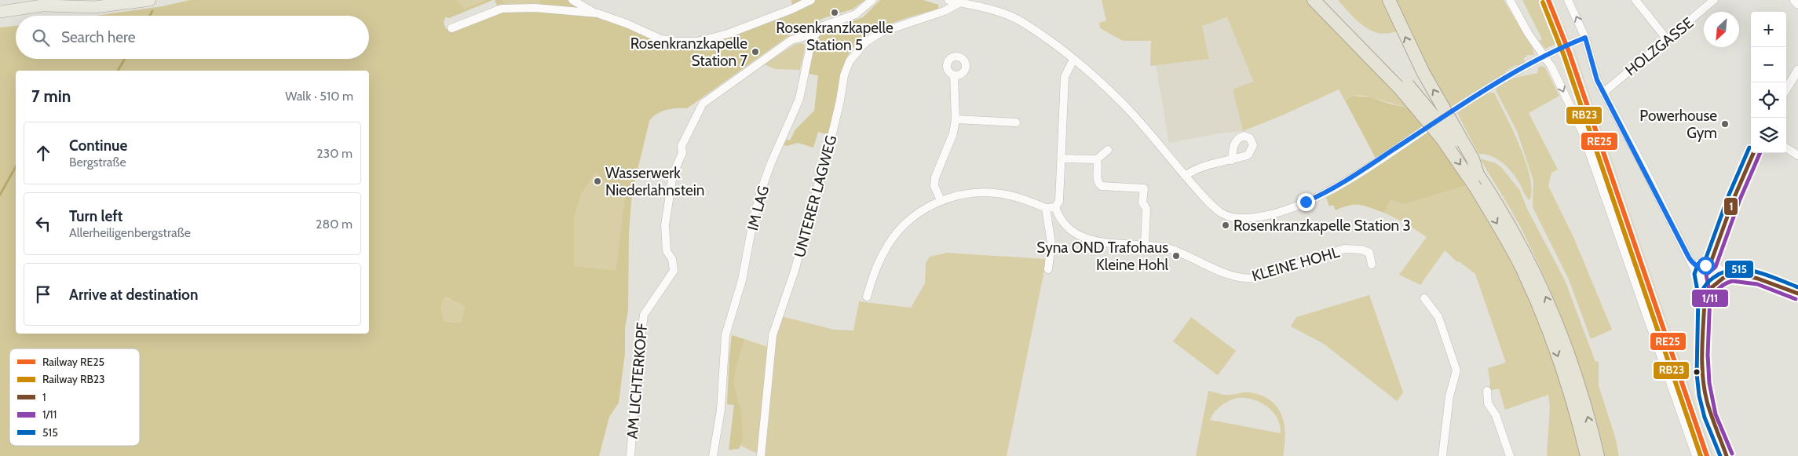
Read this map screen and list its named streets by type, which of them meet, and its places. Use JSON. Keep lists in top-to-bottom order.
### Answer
{
  "streets": {
    "street": [
      "HOLZGASSE",
      "UNTERER LAGWEG",
      "IM LAG",
      "KLEINE HOHL",
      "AM LICHTERKOPF"
    ]
  },
  "crossings": [
    ["IM LAG", "AM LICHTERKOPF"]
  ],
  "places": [
    "Rosenkranzkapelle Station 5",
    "Rosenkranzkapelle Station 7",
    "Powerhouse Gym",
    "Wasserwerk Niederlahnstein",
    "Rosenkranzkapelle Station 3",
    "Syna OND Trafohaus Kleine Hohl"
  ],
  "lines": [
    "rail line RE25",
    "rail line RB23",
    "transit line 515",
    "transit line 1",
    "transit line 1/11"
  ],
  "legend": [
    "Railway RE25",
    "Railway RB23",
    "1",
    "1/11",
    "515"
  ],
  "north": "bottom left",
  "page": {
    "map_buttons": ["+", "−"],
    "search": "Search here",
    "heading": ["7 min", "Walk · 510 m"],
    "list": [
      ["Continue", "Bergstraße", "230 m"],
      ["Turn left", "Allerheiligenbergstraße", "280 m"],
      "Arrive at destination"
    ]
  }
}
